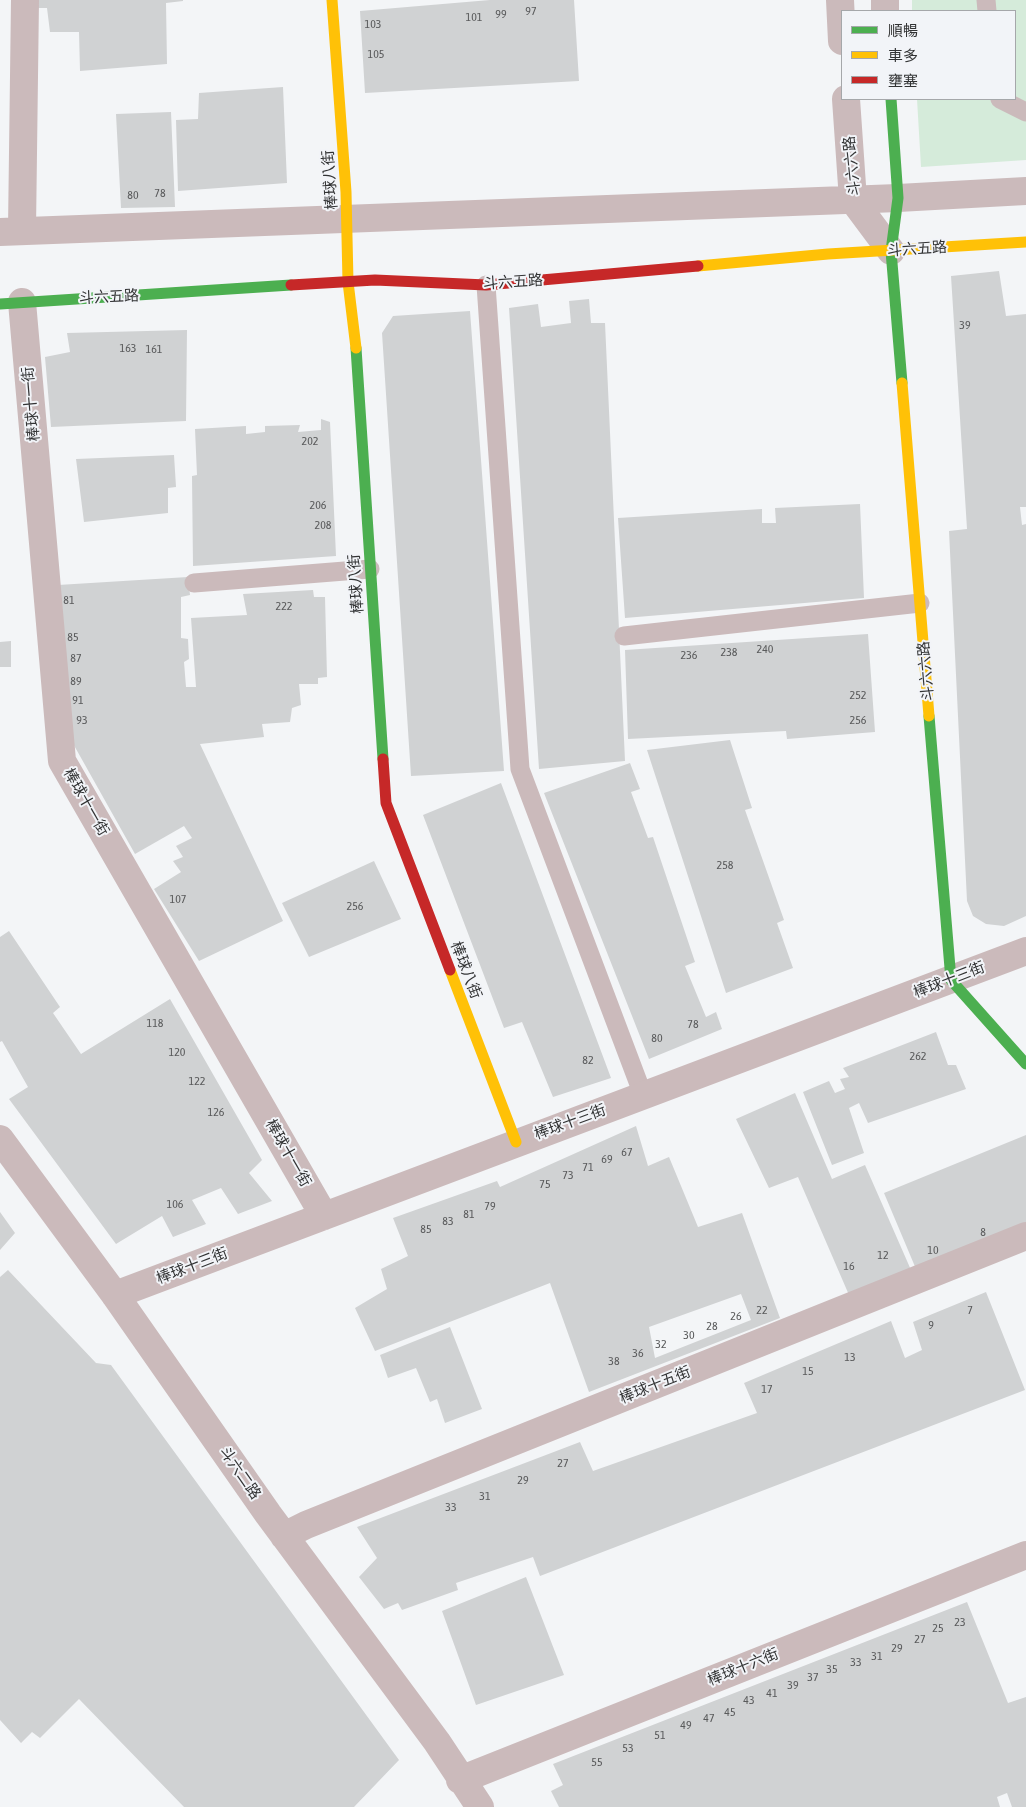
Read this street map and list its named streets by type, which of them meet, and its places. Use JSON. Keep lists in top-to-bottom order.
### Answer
{
  "streets": {
    "street": [
      "斗六六路",
      "棒球八街",
      "斗六五路",
      "棒球十一街",
      "棒球十三街",
      "棒球十五街",
      "斗六二路",
      "棒球十六街"
    ]
  },
  "crossings": [
    ["斗六六路", "斗六五路"],
    ["斗六六路", "棒球十三街"],
    ["棒球八街", "斗六五路"],
    ["棒球八街", "棒球十三街"],
    ["斗六五路", "棒球十一街"],
    ["棒球十一街", "棒球十三街"],
    ["棒球十三街", "斗六二路"],
    ["棒球十五街", "斗六二路"],
    ["斗六二路", "棒球十六街"]
  ],
  "house_numbers": [
    "97",
    "99",
    "101",
    "103",
    "105",
    "78",
    "80",
    "39",
    "163",
    "161",
    "202",
    "206",
    "208",
    "81",
    "222",
    "85",
    "240",
    "238",
    "236",
    "87",
    "89",
    "252",
    "91",
    "93",
    "256",
    "258",
    "107",
    "256",
    "118",
    "78",
    "80",
    "120",
    "262",
    "82",
    "122",
    "126",
    "67",
    "69",
    "71",
    "73",
    "75",
    "106",
    "79",
    "81",
    "83",
    "85",
    "8",
    "10",
    "12",
    "16",
    "22",
    "7",
    "26",
    "9",
    "28",
    "30",
    "32",
    "36",
    "13",
    "38",
    "15",
    "17",
    "27",
    "29",
    "31",
    "33",
    "23",
    "25",
    "27",
    "29",
    "31",
    "33",
    "35",
    "37",
    "39",
    "41",
    "43",
    "45",
    "47",
    "49",
    "51",
    "53",
    "55"
  ],
  "legend": ["順暢", "車多", "壅塞"]
}
